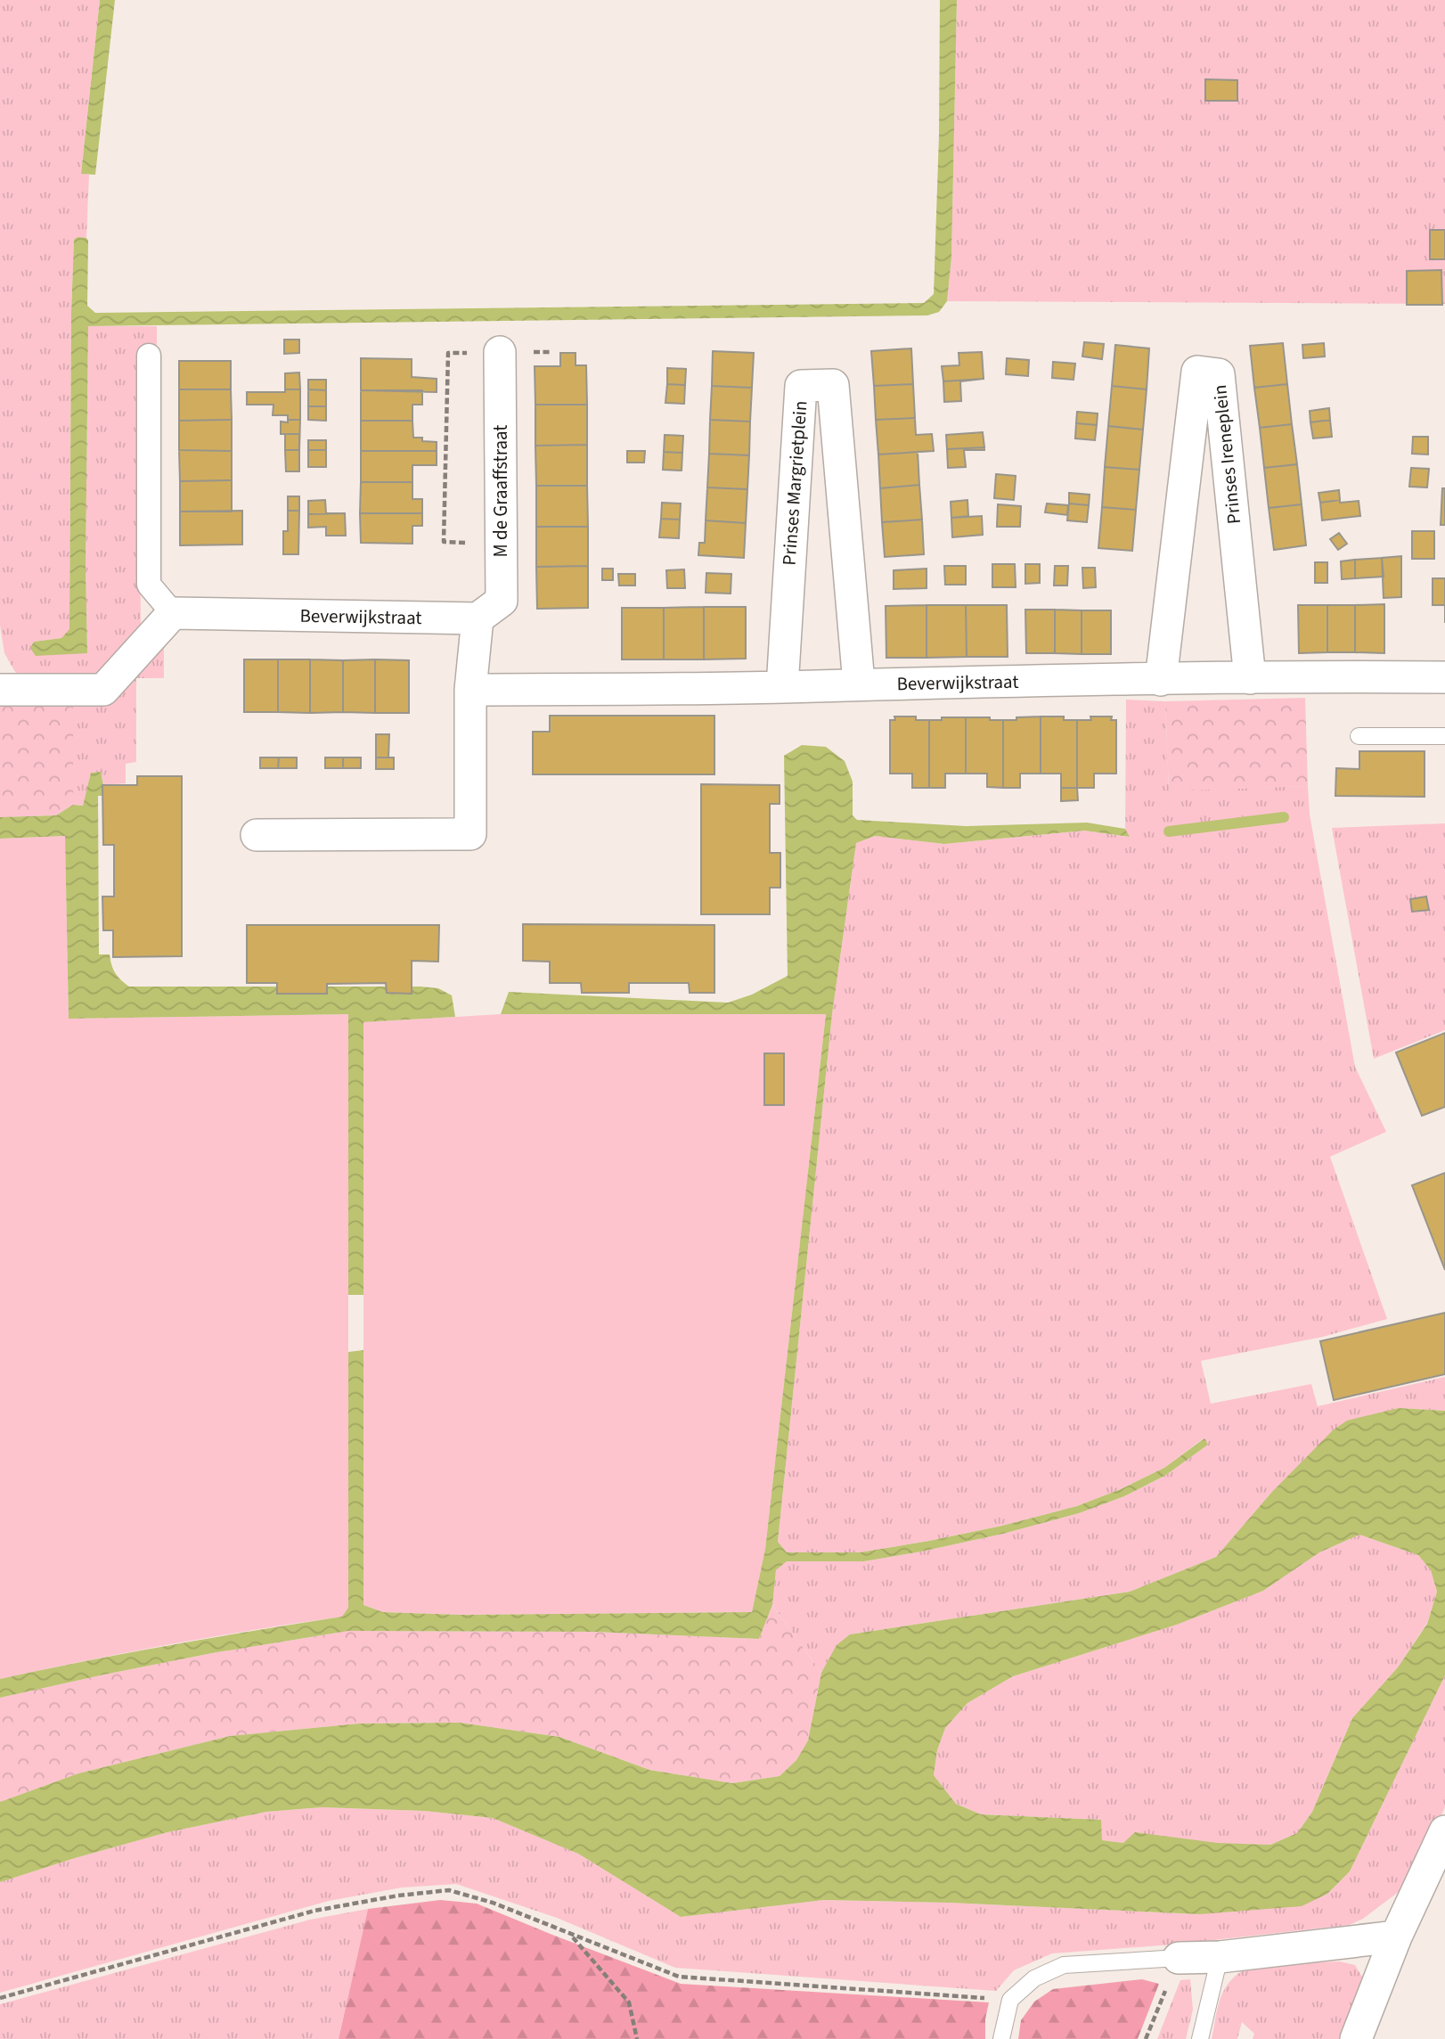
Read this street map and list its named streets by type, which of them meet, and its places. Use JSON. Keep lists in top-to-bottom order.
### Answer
{
  "streets": {
    "street": [
      "Prinses Ireneplein",
      "Prinses Margrietplein",
      "M de Graaffstraat",
      "Beverwijkstraat"
    ]
  },
  "crossings": [
    ["Prinses Ireneplein", "Beverwijkstraat"],
    ["Prinses Margrietplein", "Beverwijkstraat"],
    ["M de Graaffstraat", "Beverwijkstraat"]
  ]
}
